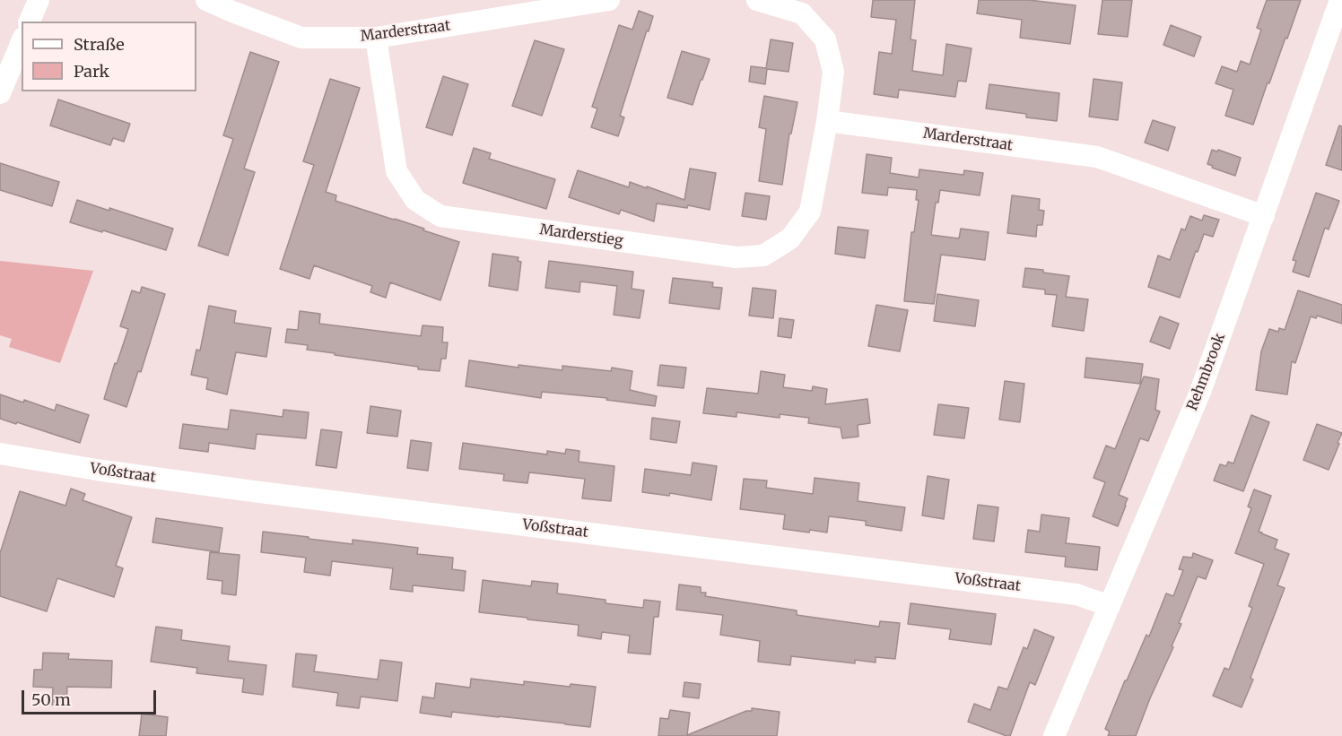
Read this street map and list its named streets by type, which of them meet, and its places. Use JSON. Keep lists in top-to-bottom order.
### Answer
{
  "streets": {
    "street": [
      "Marderstraat",
      "Marderstieg",
      "Rehmbrook",
      "Voßstraat"
    ]
  },
  "crossings": [
    ["Marderstraat", "Marderstieg"],
    ["Marderstraat", "Rehmbrook"],
    ["Rehmbrook", "Voßstraat"]
  ],
  "legend": ["Straße", "Park"],
  "scale_bar": "50 m"
}
